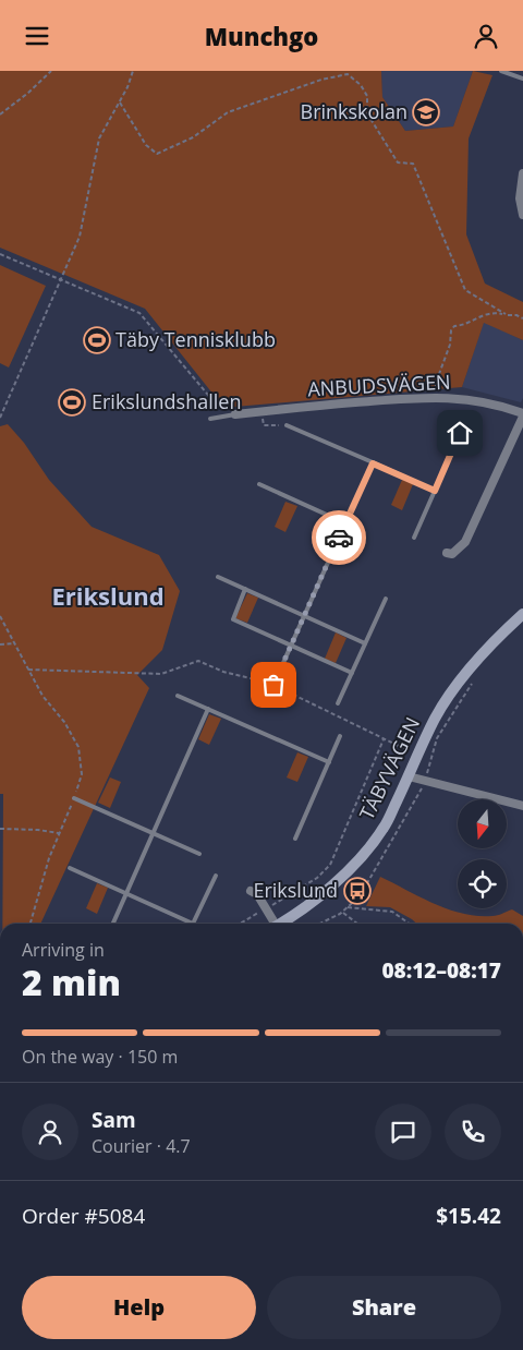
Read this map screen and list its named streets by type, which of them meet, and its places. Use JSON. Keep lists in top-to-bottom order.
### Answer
{
  "streets": {
    "main road": ["TÄBYVÄGEN"],
    "street": ["ANBUDSVÄGEN"]
  },
  "districts": ["Erikslund"],
  "places": {
    "school or university": ["Brinkskolan"],
    "sports": ["Täby Tennisklubb", "Erikslundshallen"],
    "bus stop": ["Erikslund"]
  },
  "north": "bottom",
  "page": {
    "header": "Munchgo",
    "heading": ["2 min", "Arriving in", "08:12–08:17"],
    "panel": [
      "Sam",
      "Courier · 4.7",
      "Order #5084",
      "$15.42"
    ],
    "bar": "On the way · 150 m",
    "buttons": ["Help", "Share"]
  }
}
